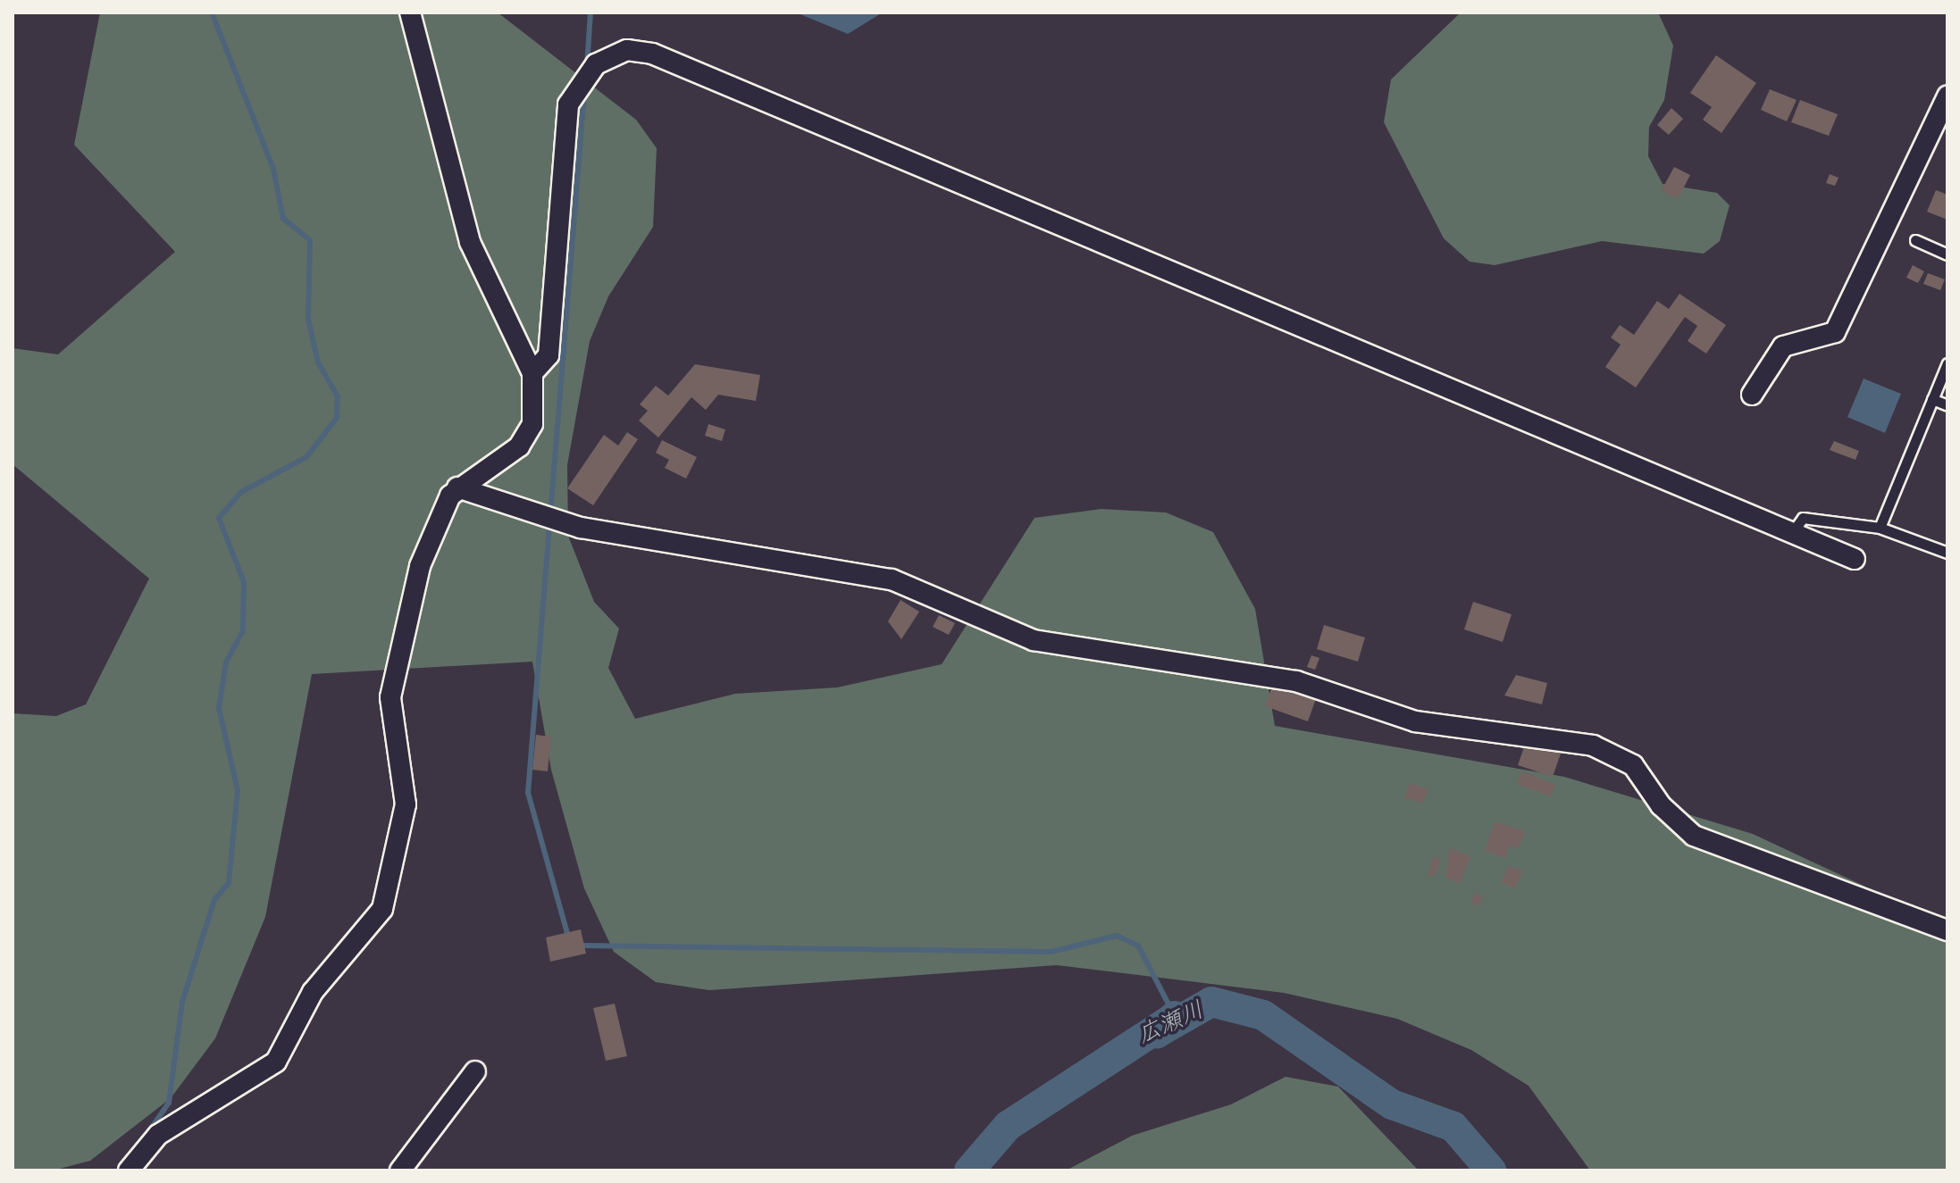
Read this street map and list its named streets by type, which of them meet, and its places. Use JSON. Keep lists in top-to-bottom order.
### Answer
{
  "water": ["広瀬川"]
}
